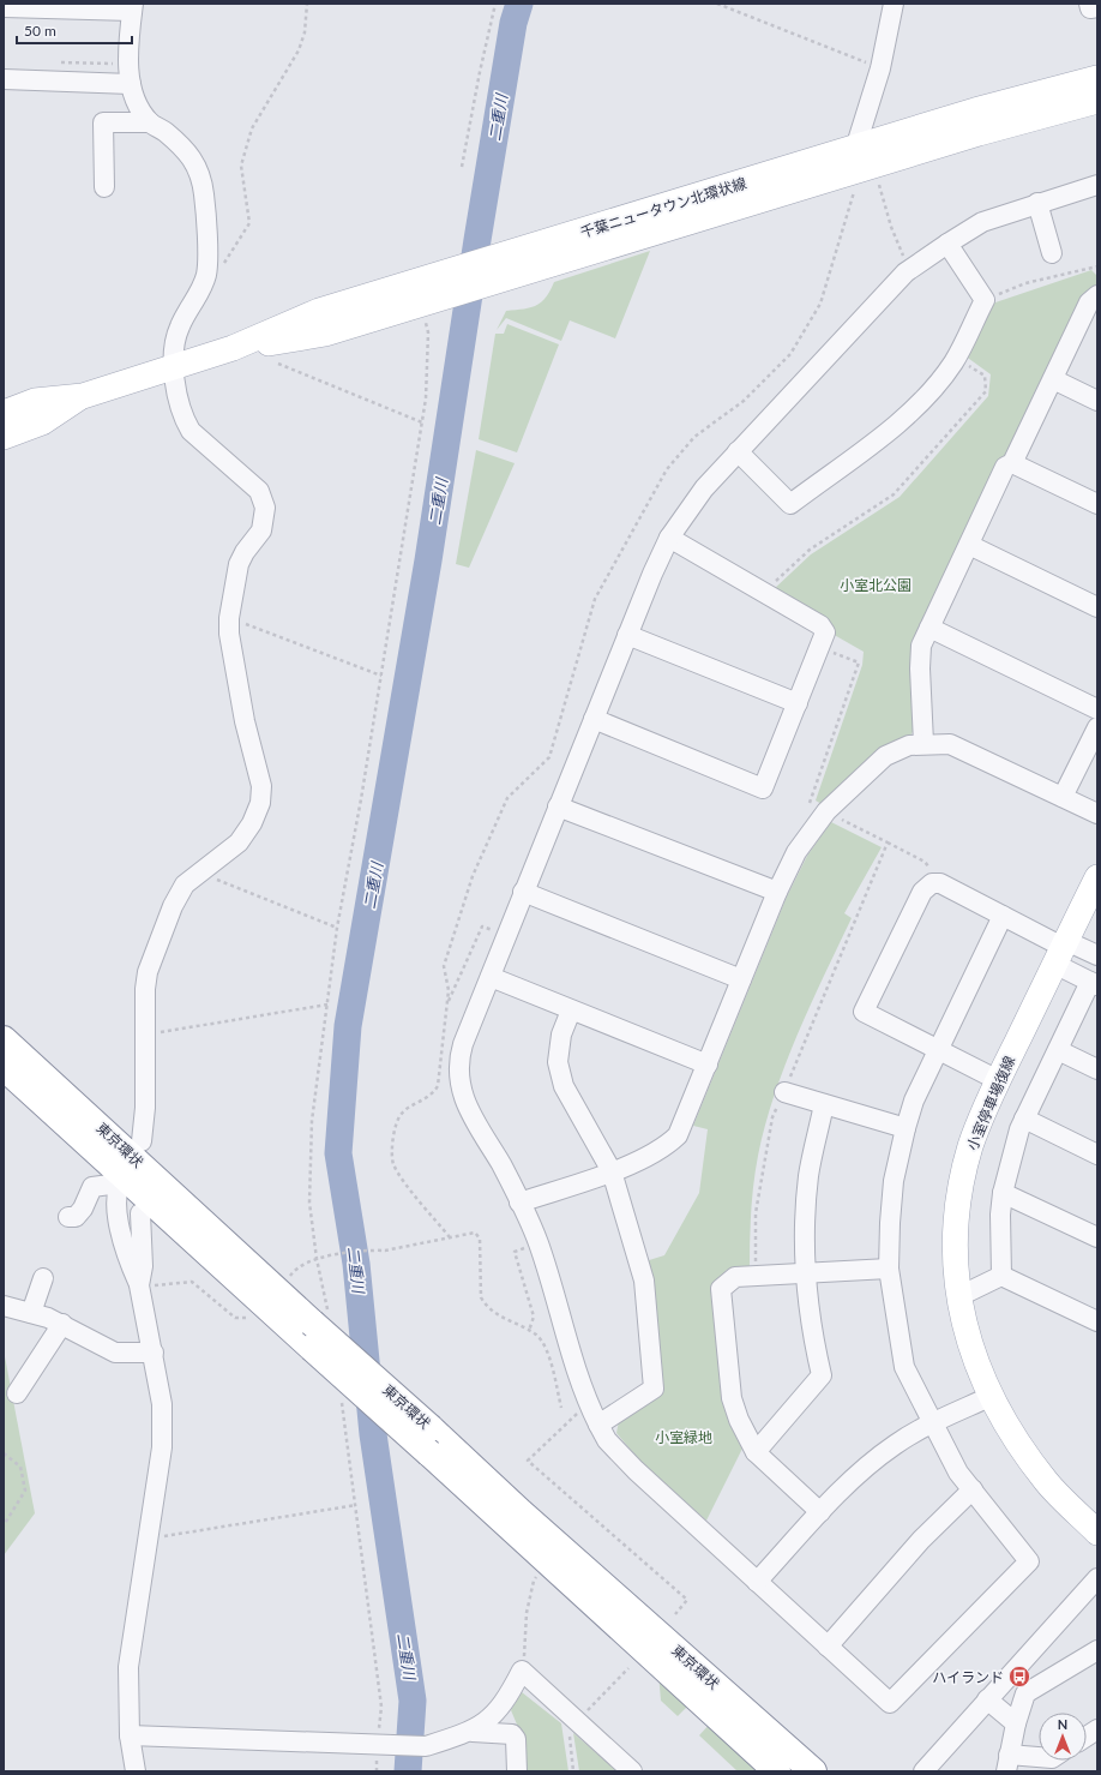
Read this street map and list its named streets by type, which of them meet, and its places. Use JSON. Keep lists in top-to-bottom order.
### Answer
{
  "streets": {
    "highway": ["東京環状"],
    "main road": ["千葉ニュータウン北環状線", "小室停車場復線"]
  },
  "water": ["二重川"],
  "parks": ["小室北公園", "小室緑地"],
  "places": {
    "bus stop": ["ハイランド"]
  },
  "scale_bar": "50 m",
  "north": "top"
}
